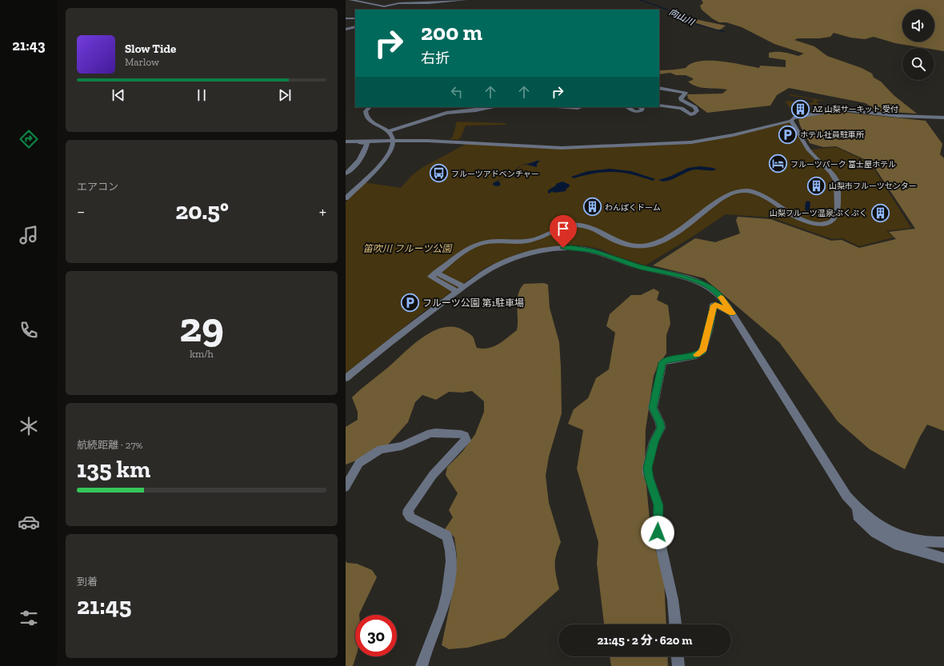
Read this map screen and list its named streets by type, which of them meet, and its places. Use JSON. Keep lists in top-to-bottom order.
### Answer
{
  "water": ["向山川"],
  "parks": ["笛吹川 フルーツ公園"],
  "places": {
    "building": [
      "AZ 山梨サーキット 受付",
      "山梨市フルーツセンター",
      "わんぱくドーム",
      "山梨フルーツ温泉;ぷくぷく"
    ],
    "parking": ["ホテル社員駐車所", "フルーツ公園 第1駐車場"],
    "hotel": ["フルーツパーク 富士屋ホテル"],
    "bus stop": ["フルーツアドベンチャー"]
  },
  "page": {
    "tabs": "21:43",
    "turn": ["200 m", "右折"],
    "song": ["Slow Tide", "Marlow"],
    "tile": [
      "エアコン",
      ["29", "km/h"],
      ["航続距離 · 27%", "135 km"],
      ["到着", "21:45"]
    ],
    "heat": ["−", "20.5°", "+"],
    "limit": "30",
    "trip": "21:45 · 2 分 · 620 m"
  }
}
